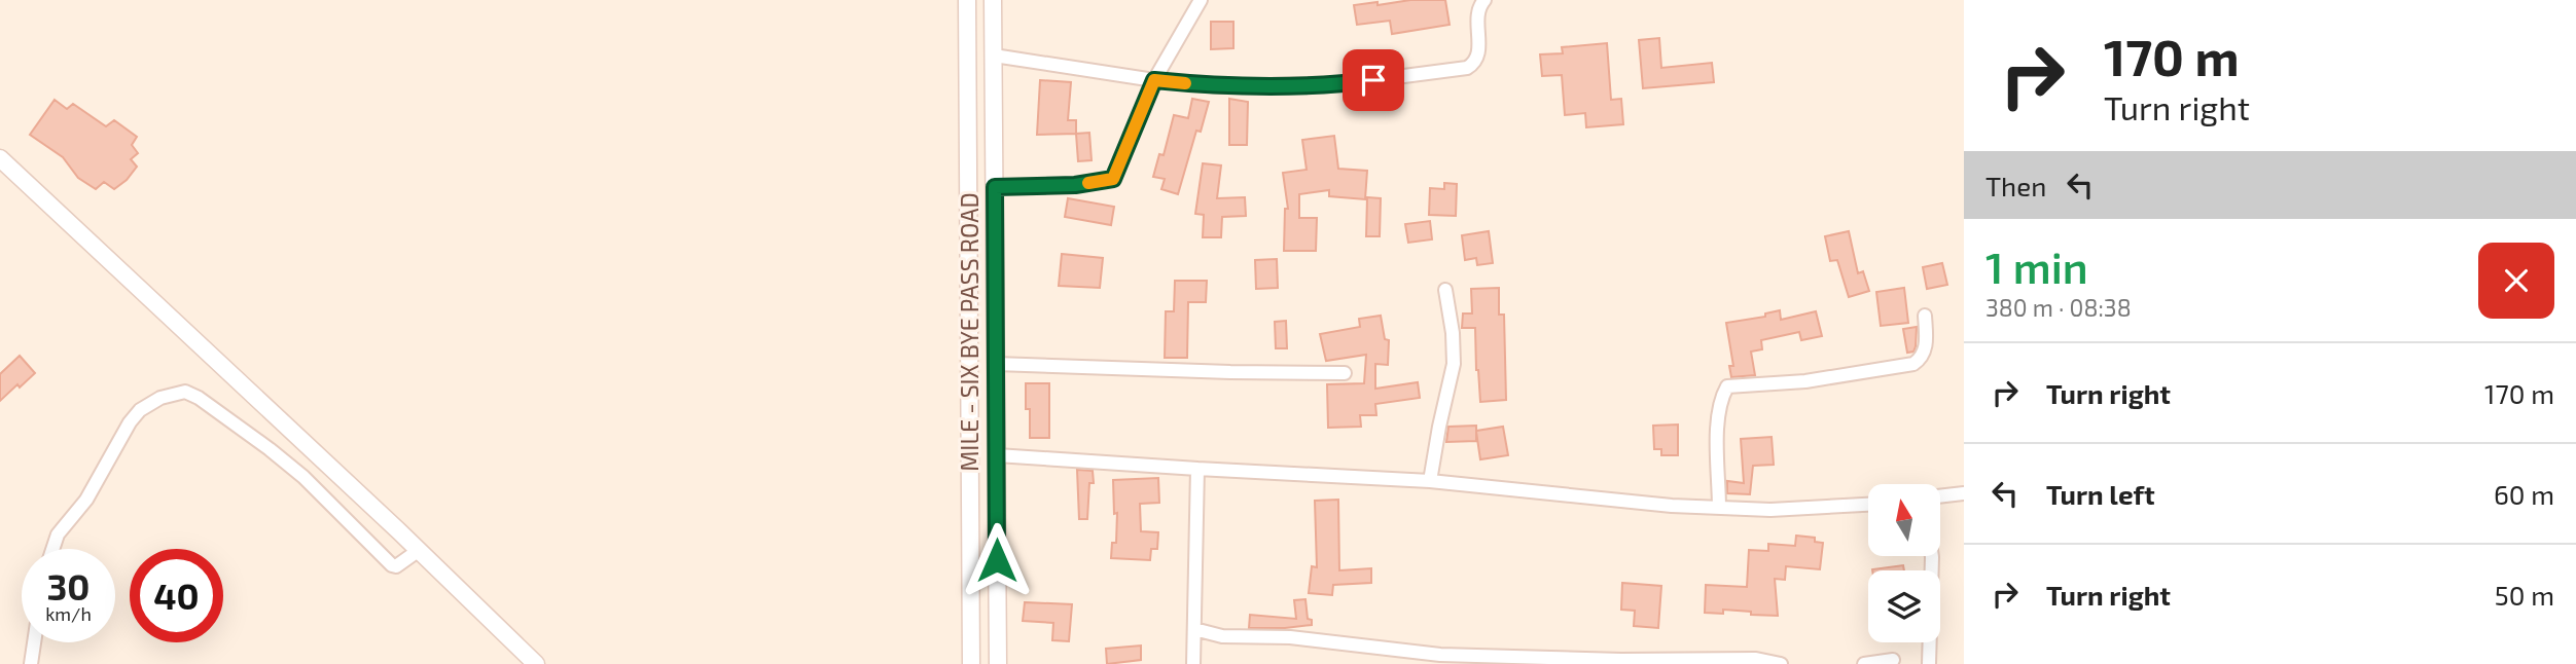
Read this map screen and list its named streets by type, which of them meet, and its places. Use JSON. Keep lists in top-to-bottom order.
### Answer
{
  "streets": {
    "street": ["MILE - SIX BYE PASS ROAD"]
  },
  "north": "top",
  "page": {
    "turn": ["170 m", "Turn right"],
    "then": "Then",
    "heading": ["1 min", "380 m · 08:38"],
    "list": [
      {
        "name": "Turn right",
        "value": "170 m"
      },
      {
        "name": "Turn left",
        "value": "60 m"
      },
      {
        "name": "Turn right",
        "value": "50 m"
      }
    ],
    "speed": "30 km/h",
    "limit": "40"
  }
}
